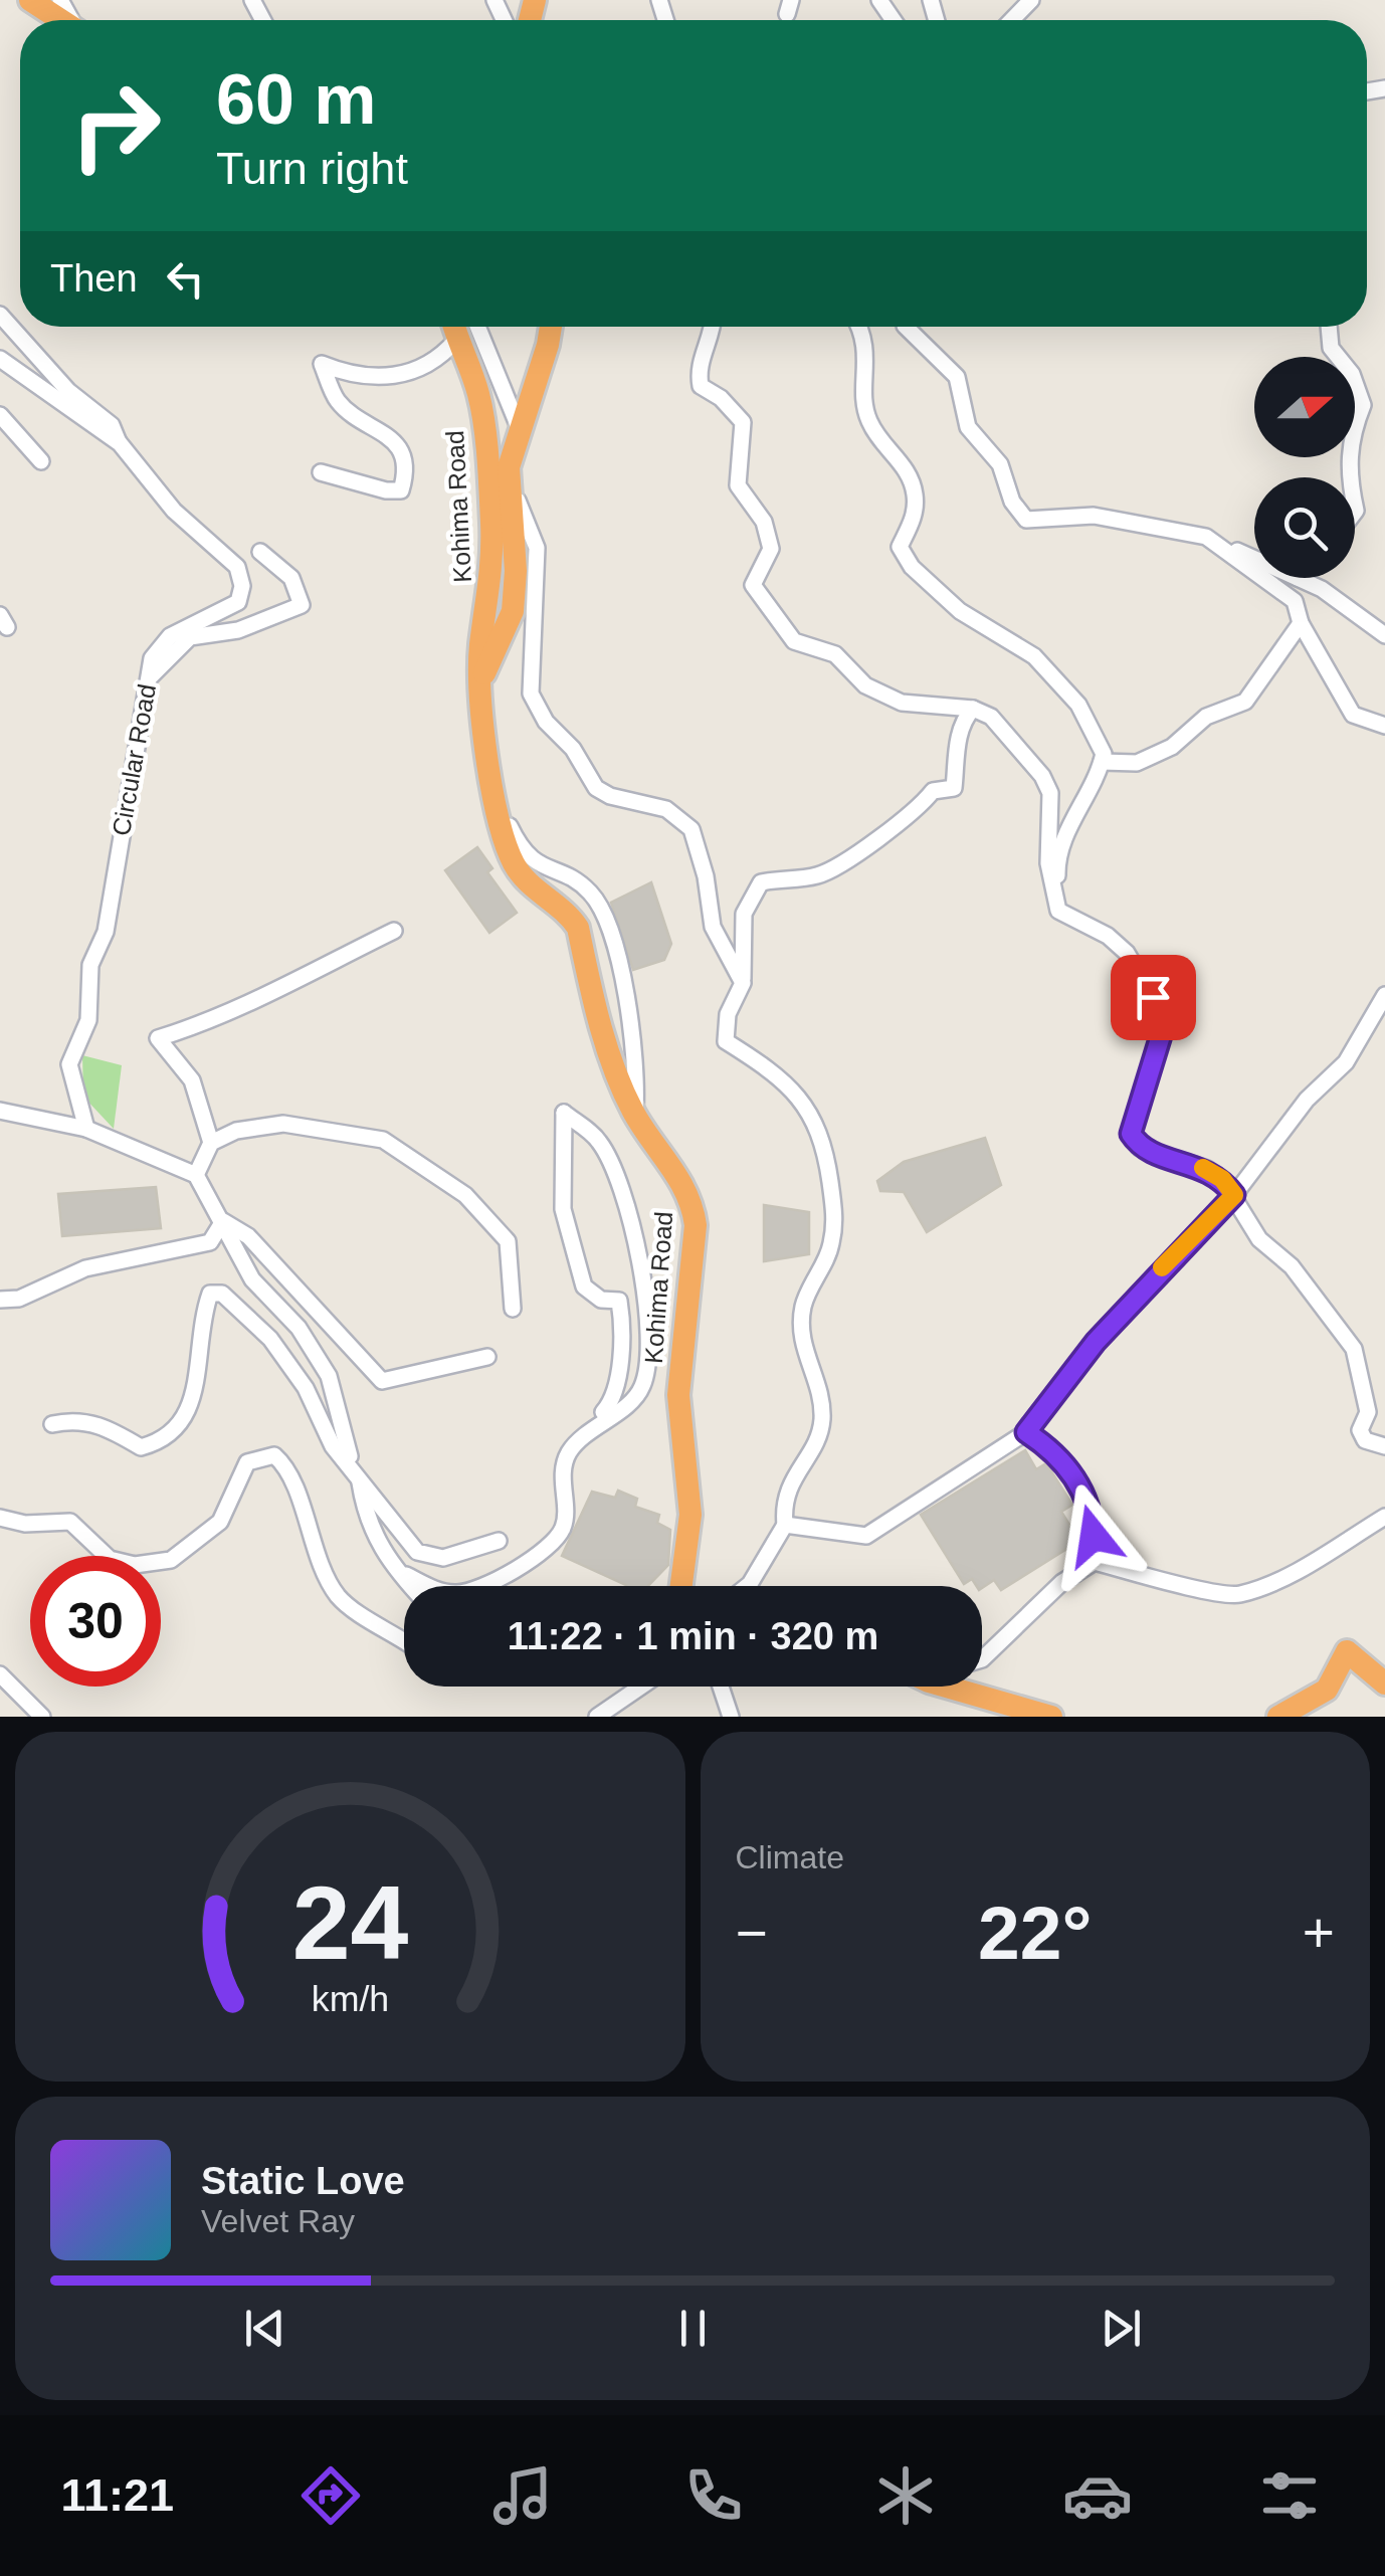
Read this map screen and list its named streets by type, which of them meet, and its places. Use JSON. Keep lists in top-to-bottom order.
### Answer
{
  "streets": {
    "highway": ["Kohima Road"],
    "street": ["Circular Road"]
  },
  "north": "right",
  "page": {
    "turn": ["60 m", "Turn right"],
    "then": "Then",
    "limit": "30",
    "trip": "11:22 · 1 min · 320 m",
    "tile": "Climate",
    "heat": ["−", "22°", "+"],
    "song": ["Static Love", "Velvet Ray"],
    "tabs": "11:21",
    "gauge": ["24", "km/h"]
  }
}
